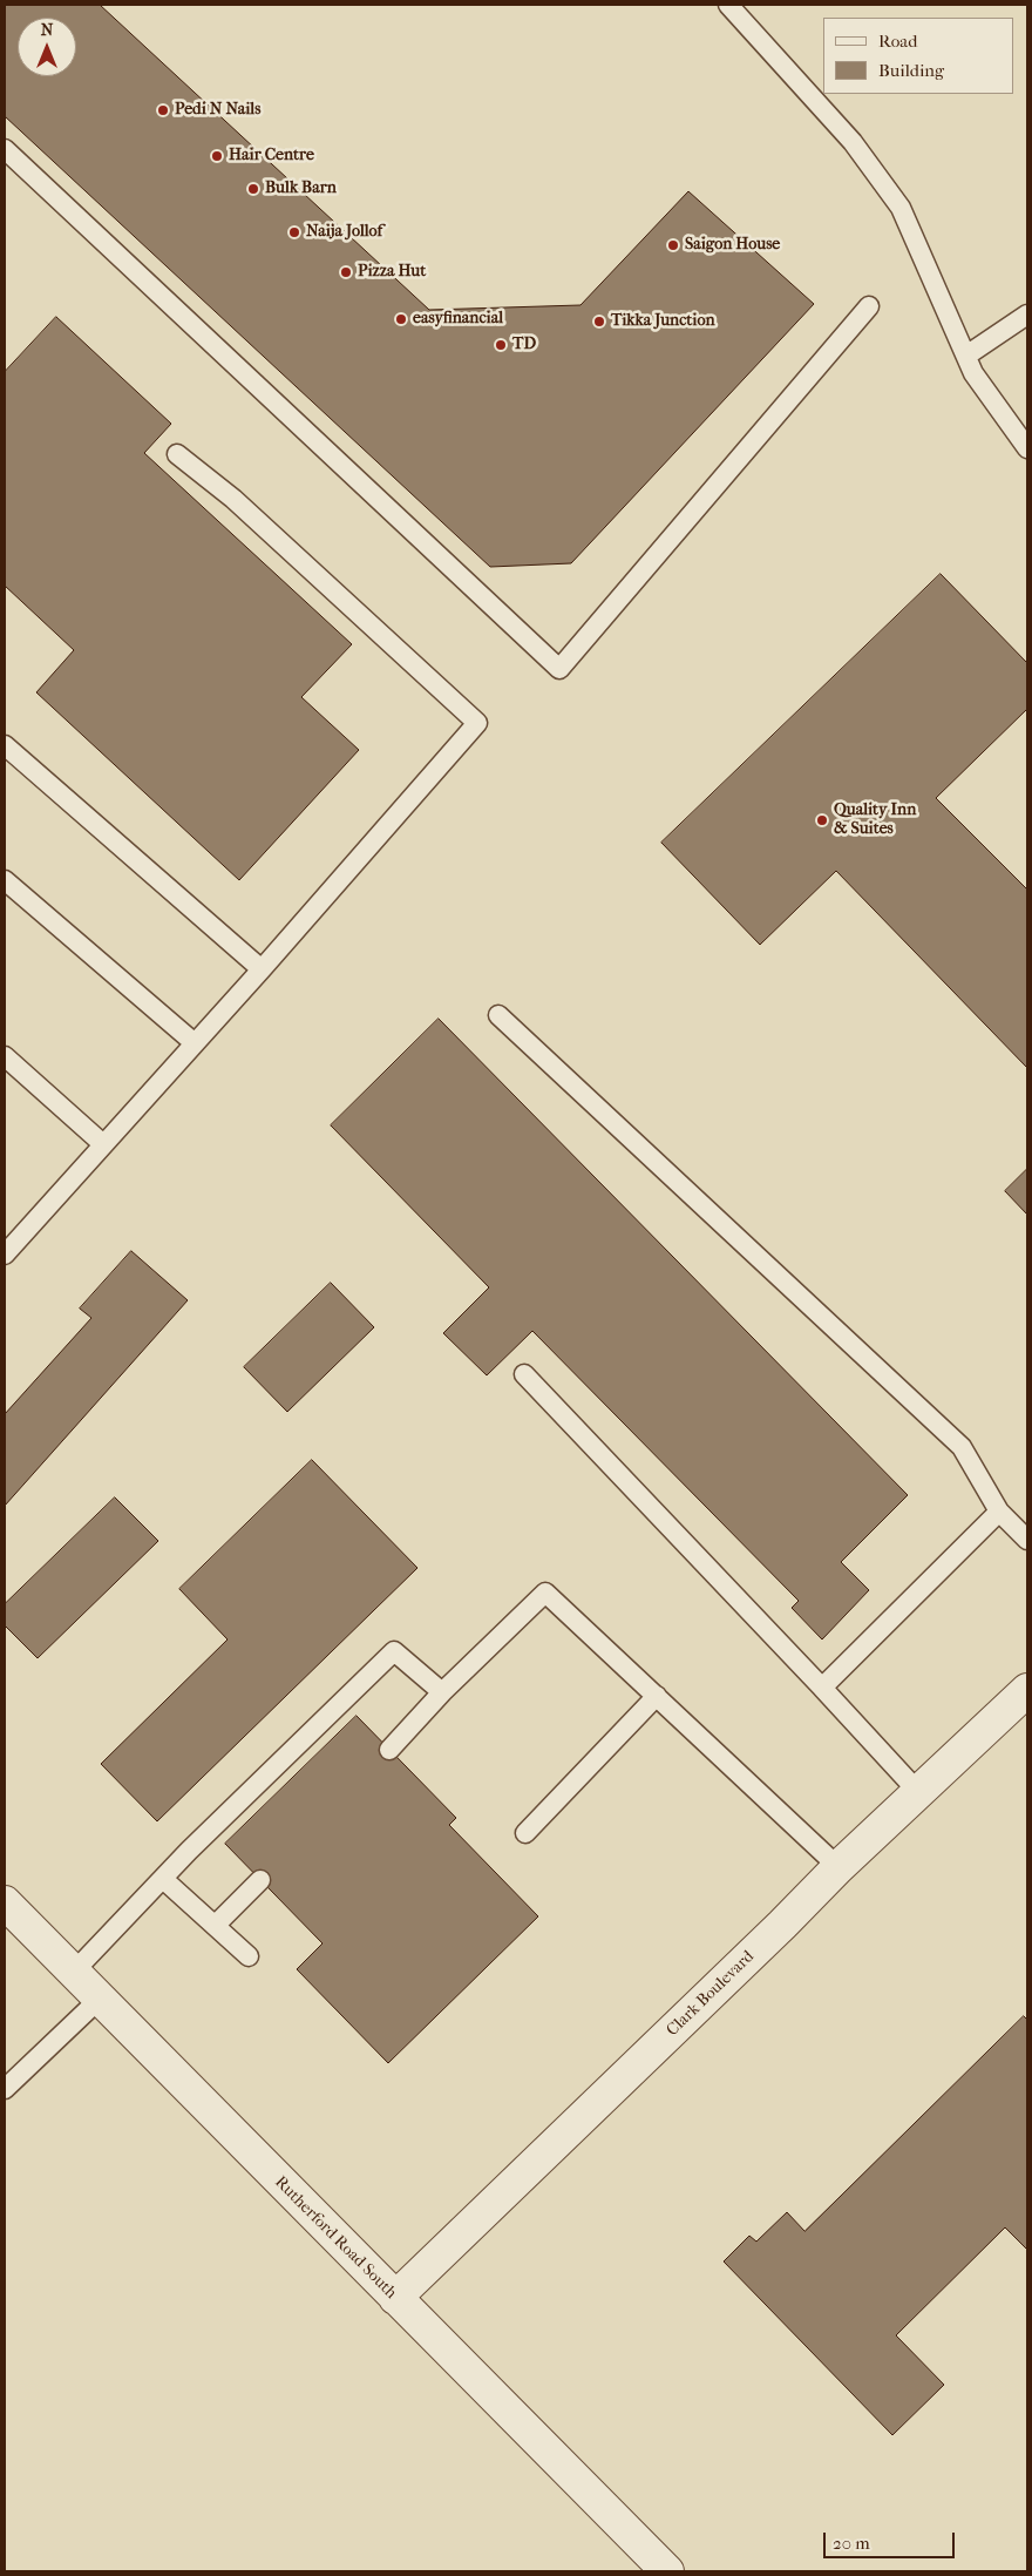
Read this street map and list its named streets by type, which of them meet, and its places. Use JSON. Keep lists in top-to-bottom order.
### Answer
{
  "streets": {
    "street": ["Clark Boulevard", "Rutherford Road South"]
  },
  "crossings": [
    ["Clark Boulevard", "Rutherford Road South"]
  ],
  "places": [
    "Pedi N Nails",
    "Hair Centre",
    "Bulk Barn",
    "Naija Jollof",
    "Saigon House",
    "Pizza Hut",
    "easyfinancial",
    "Tikka Junction",
    "TD",
    "Quality Inn & Suites"
  ],
  "legend": ["Road", "Building"],
  "scale_bar": "20 m",
  "north": "top"
}
